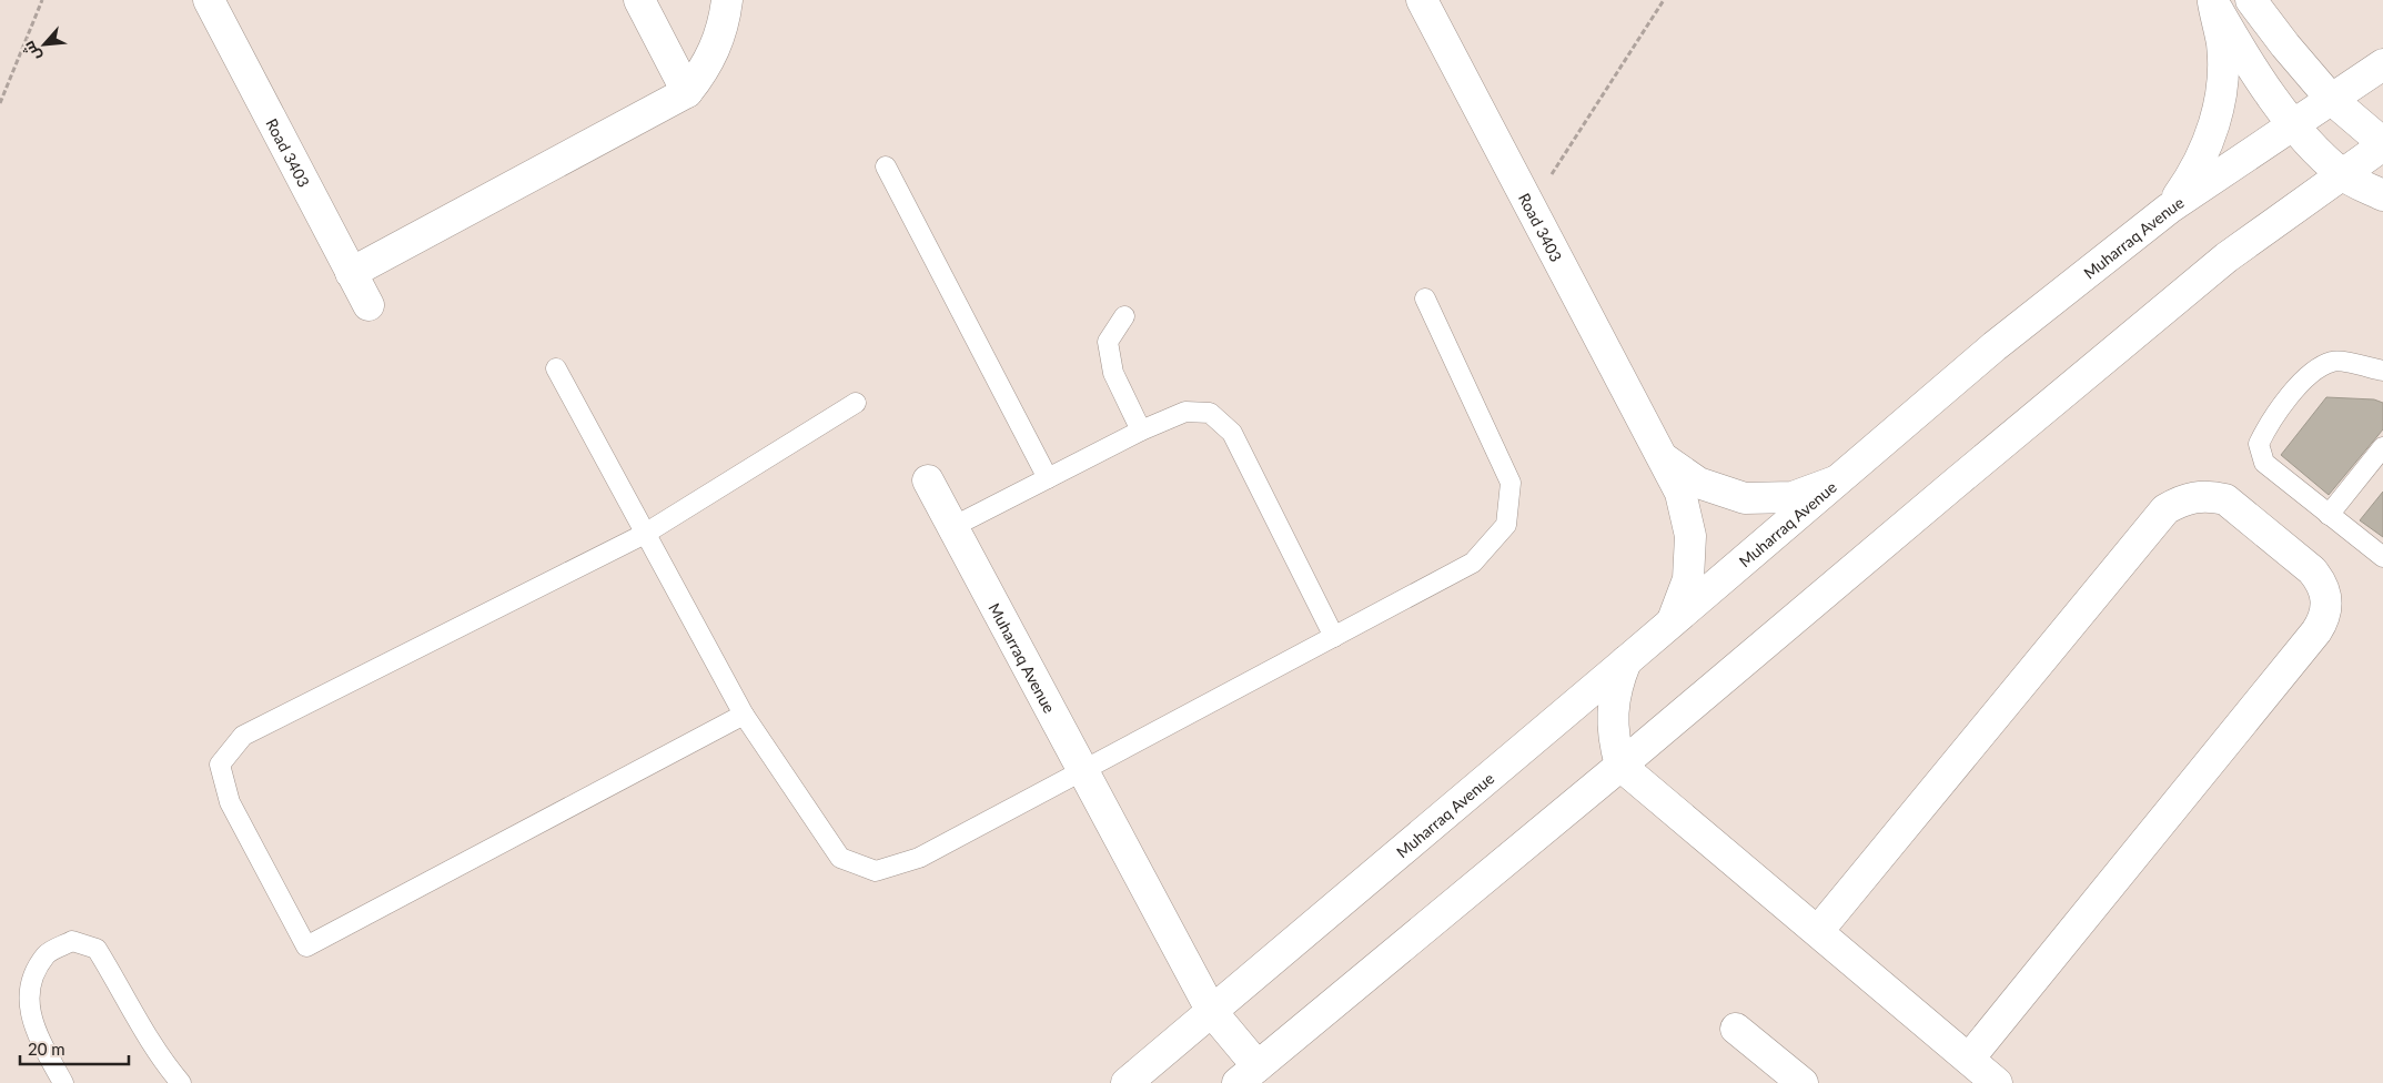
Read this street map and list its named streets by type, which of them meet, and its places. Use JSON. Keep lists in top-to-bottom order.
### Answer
{
  "streets": {
    "street": ["Road 3403", "Muharraq Avenue"]
  },
  "crossings": [
    ["Road 3403", "Muharraq Avenue"]
  ],
  "scale_bar": "20 m",
  "north": "bottom left"
}
